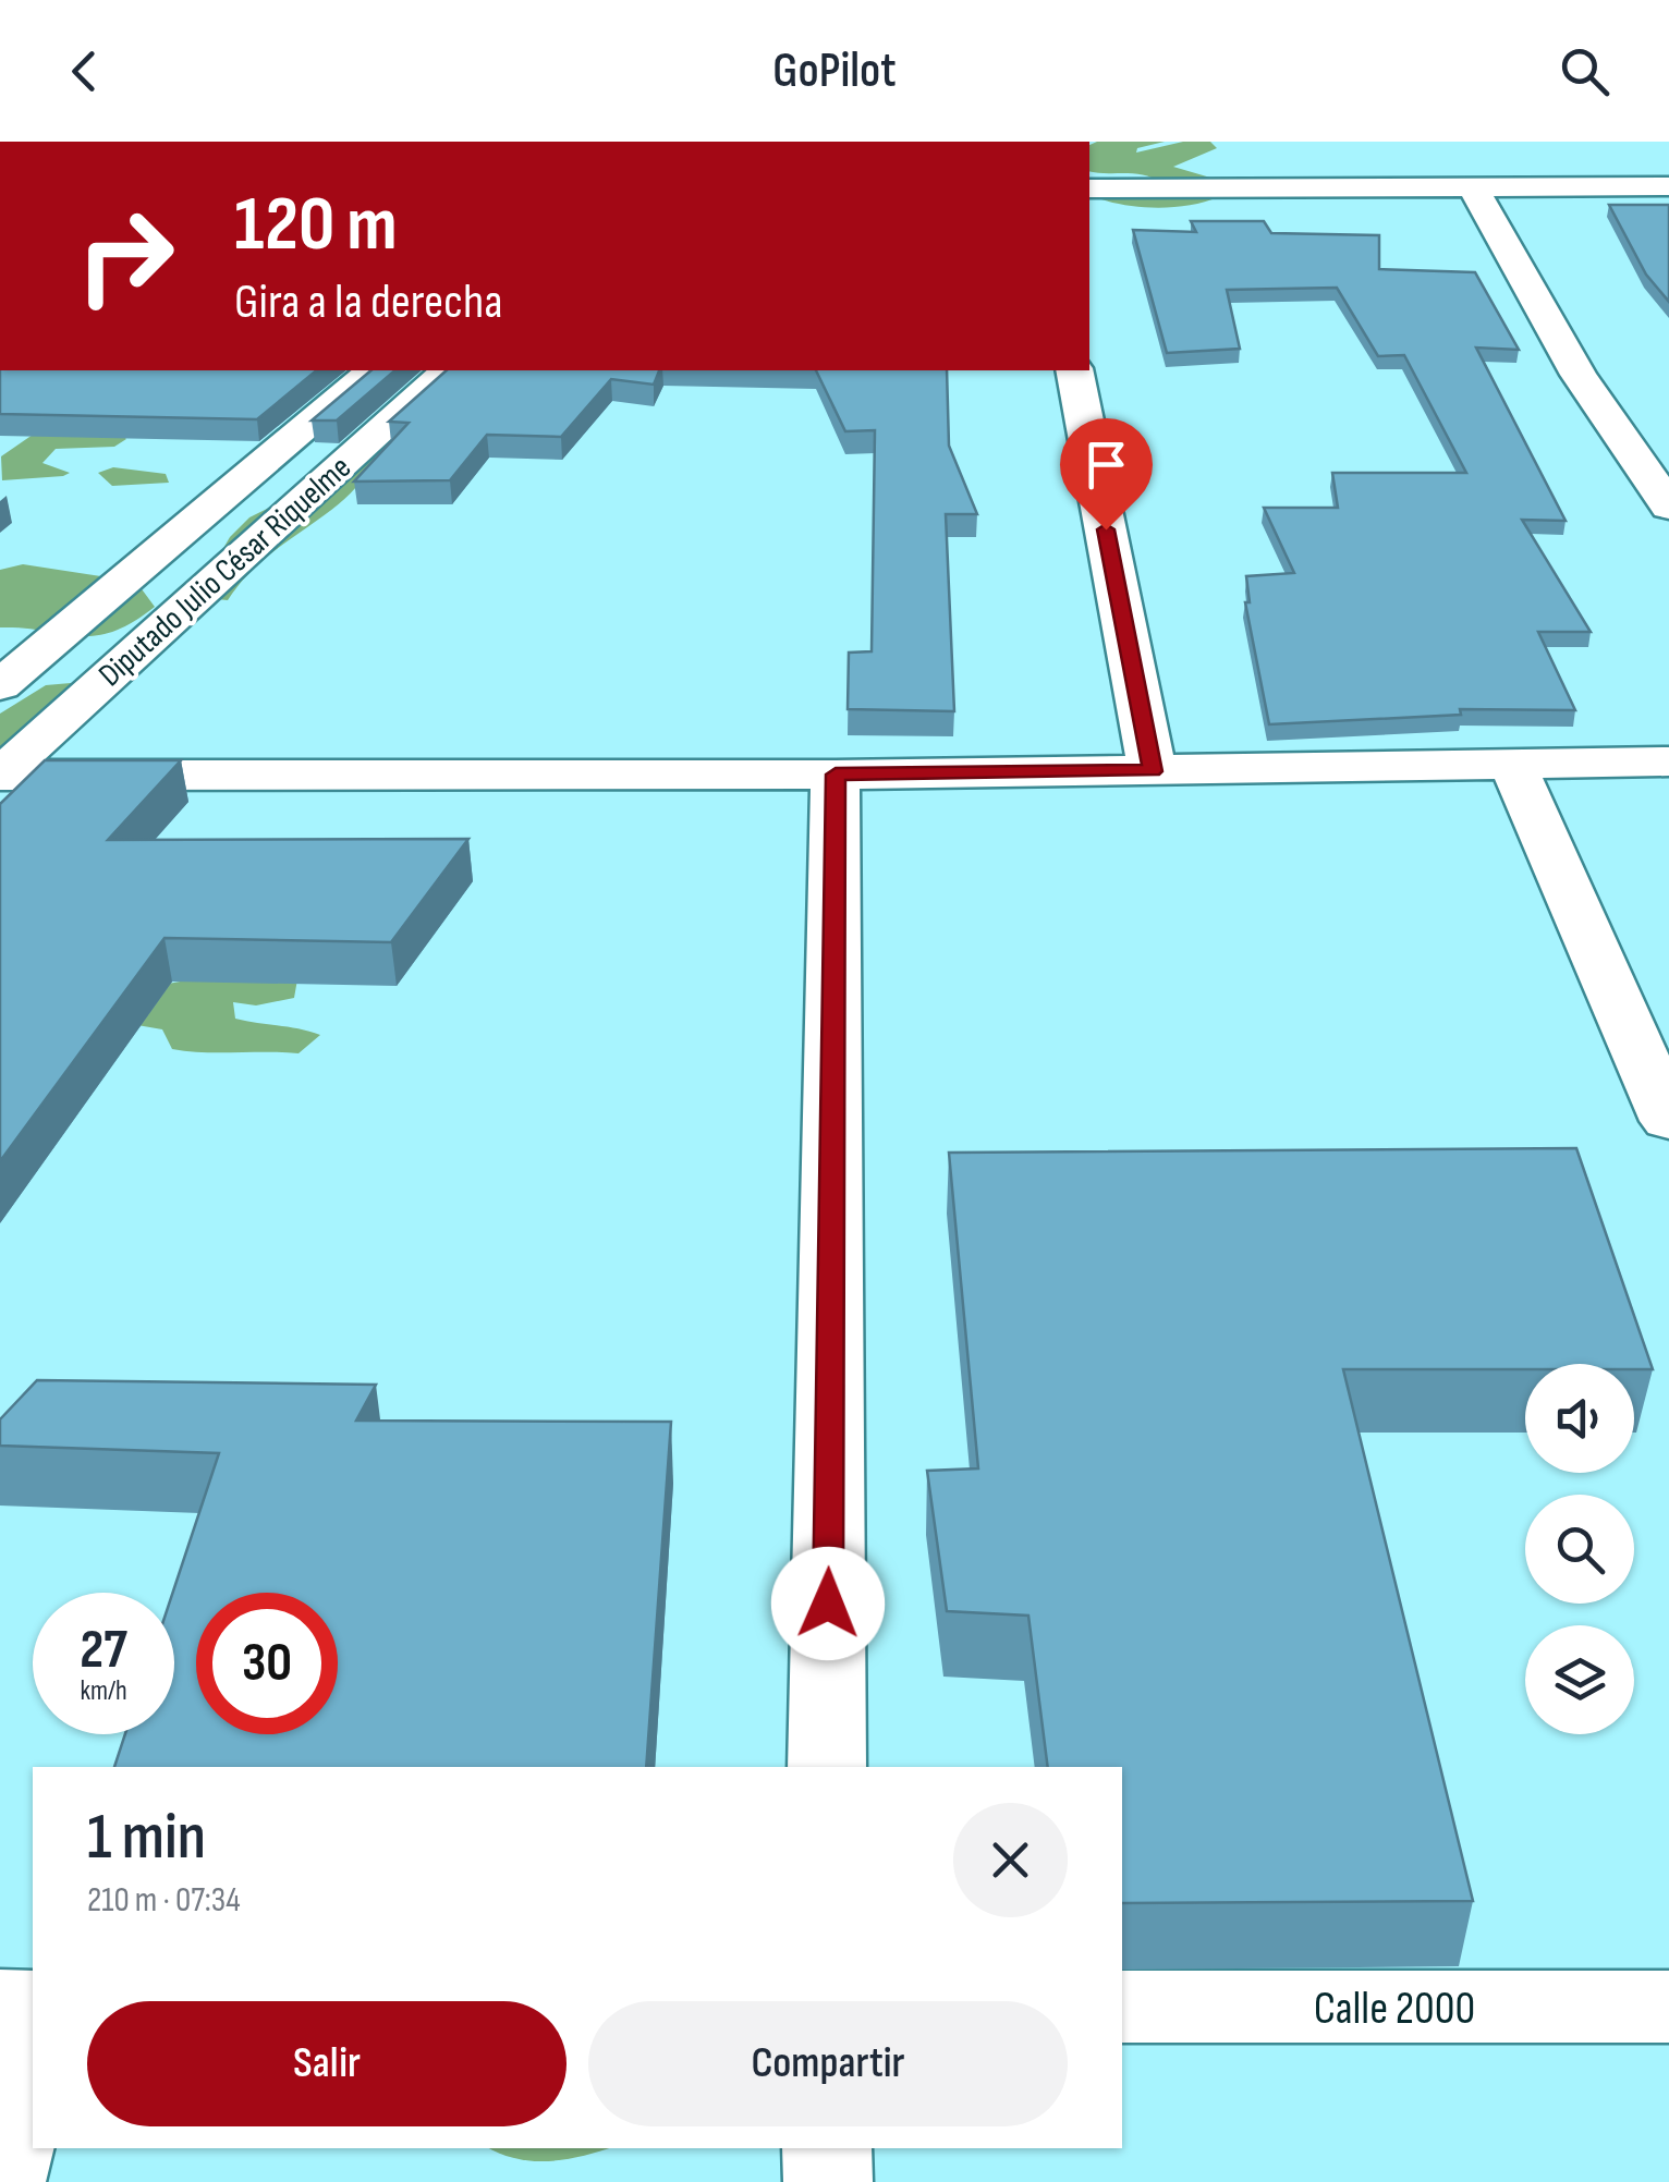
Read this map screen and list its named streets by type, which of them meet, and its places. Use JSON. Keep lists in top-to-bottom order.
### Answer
{
  "streets": {
    "street": ["Diputado Julio César Riquelme", "Calle 2000"]
  },
  "page": {
    "header": "GoPilot",
    "turn": ["120 m", "Gira a la derecha"],
    "speed": "27 km/h",
    "limit": "30",
    "heading": ["1 min", "210 m · 07:34"],
    "buttons": ["Salir", "Compartir"]
  }
}
